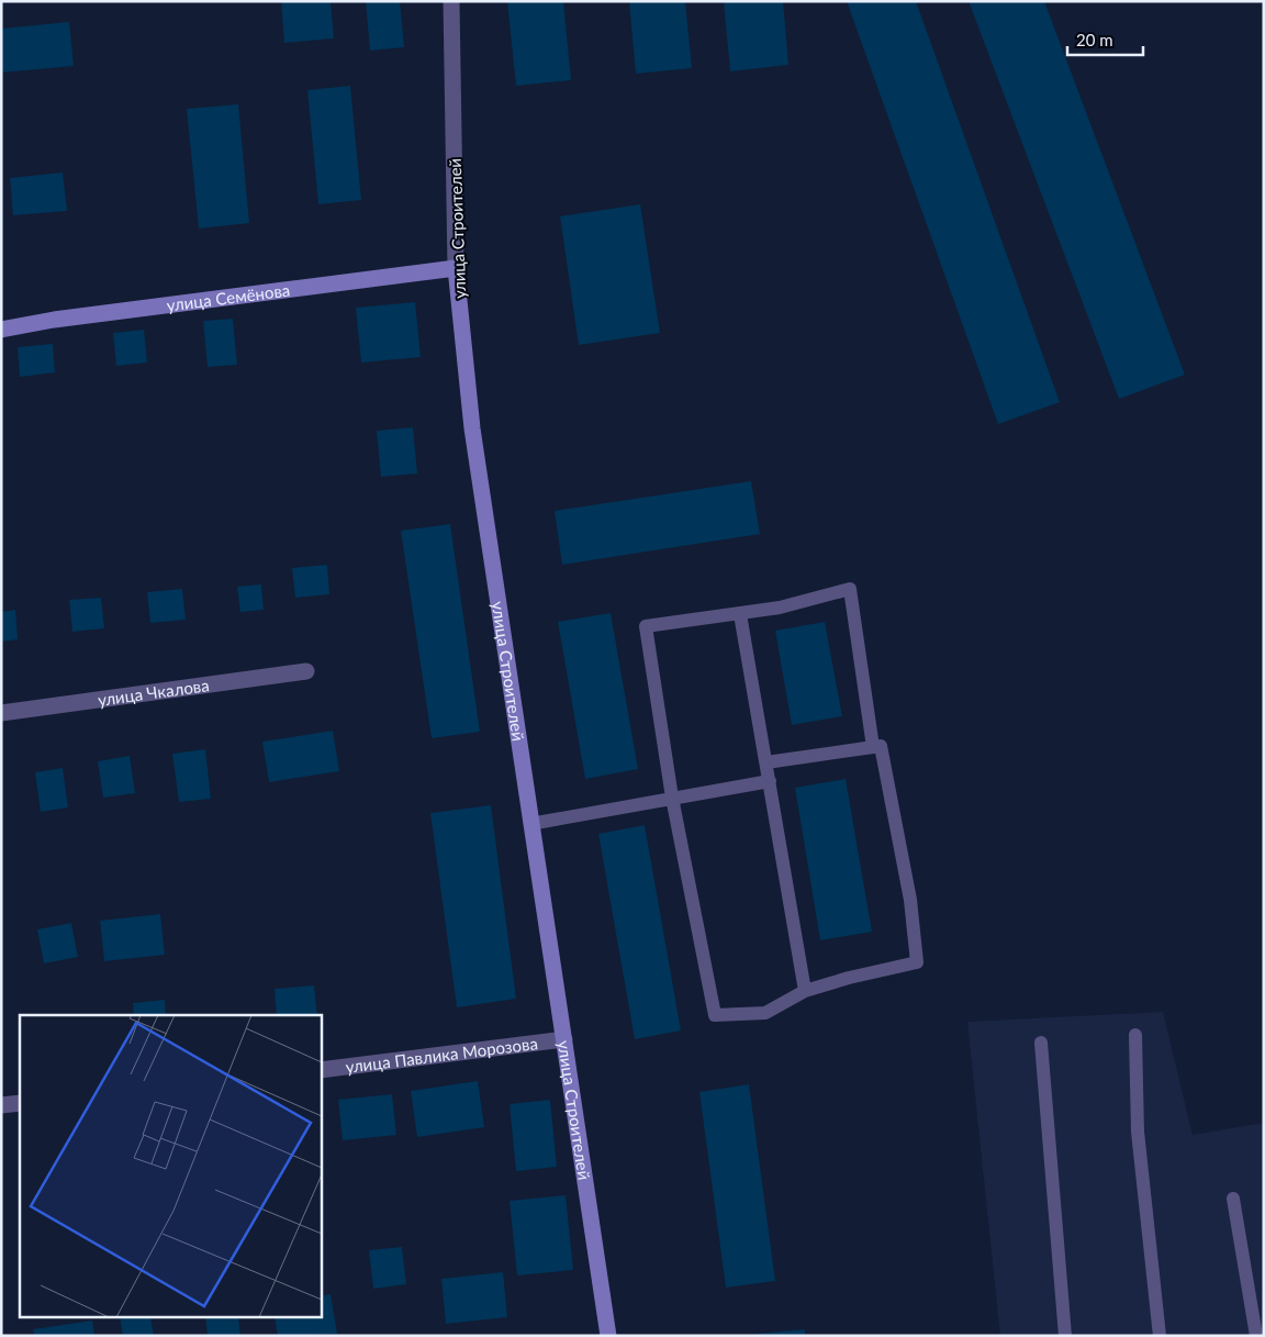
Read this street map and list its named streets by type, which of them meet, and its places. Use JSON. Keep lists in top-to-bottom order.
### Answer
{
  "streets": {
    "street": [
      "улица Строителей",
      "улица Семёнова",
      "улица Чкалова",
      "улица Павлика Морозова"
    ]
  },
  "crossings": [
    ["улица Строителей", "улица Семёнова"],
    ["улица Строителей", "улица Павлика Морозова"]
  ],
  "scale_bar": "20 m"
}
